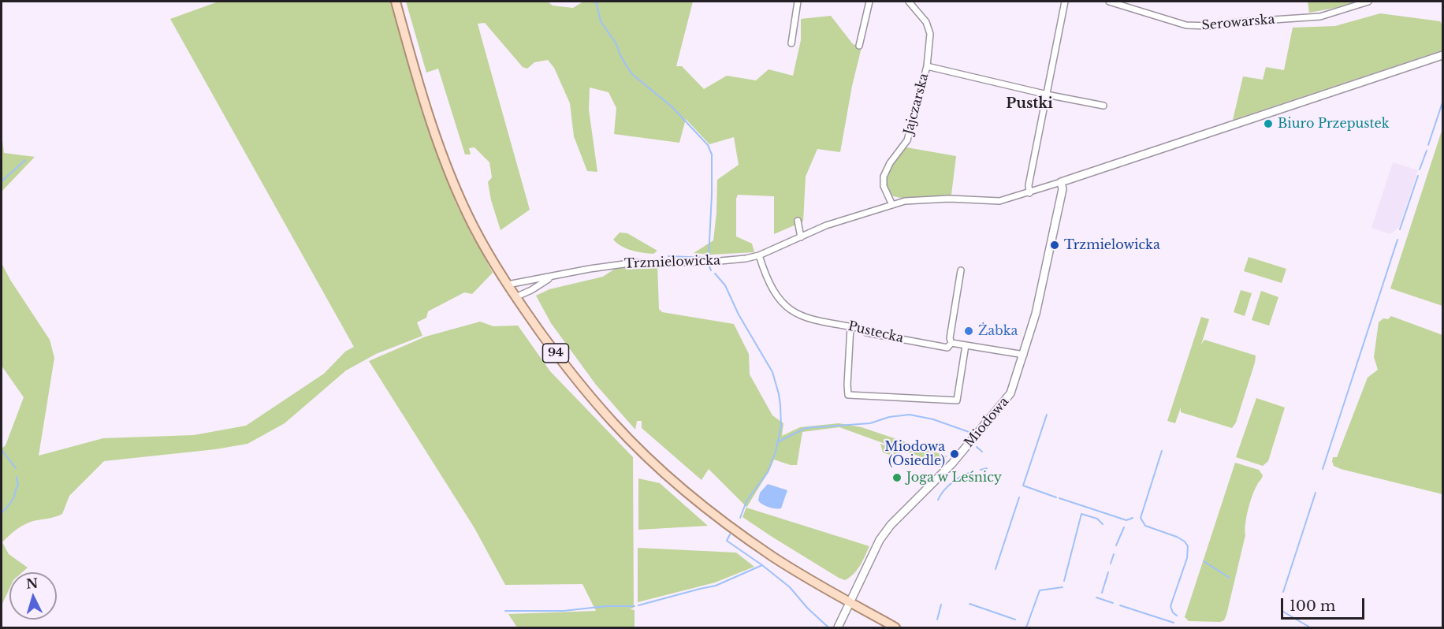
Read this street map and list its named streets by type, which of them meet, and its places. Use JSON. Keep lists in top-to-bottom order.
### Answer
{
  "streets": {
    "main road": ["94"],
    "street": [
      "Serowarska",
      "Jajczarska",
      "Trzmielowicka",
      "Pustecka",
      "Miodowa"
    ]
  },
  "crossings": [
    ["Jajczarska", "Trzmielowicka"],
    ["Trzmielowicka", "Pustecka"],
    ["Trzmielowicka", "94"],
    ["Trzmielowicka", "Miodowa"],
    ["Pustecka", "Miodowa"],
    ["94", "Miodowa"]
  ],
  "districts": ["Pustki"],
  "places": [
    "Biuro Przepustek",
    "Trzmielowicka",
    "Żabka",
    "Miodowa (Osiedle)",
    "Joga w Leśnicy"
  ],
  "scale_bar": "100 m",
  "north": "top"
}
